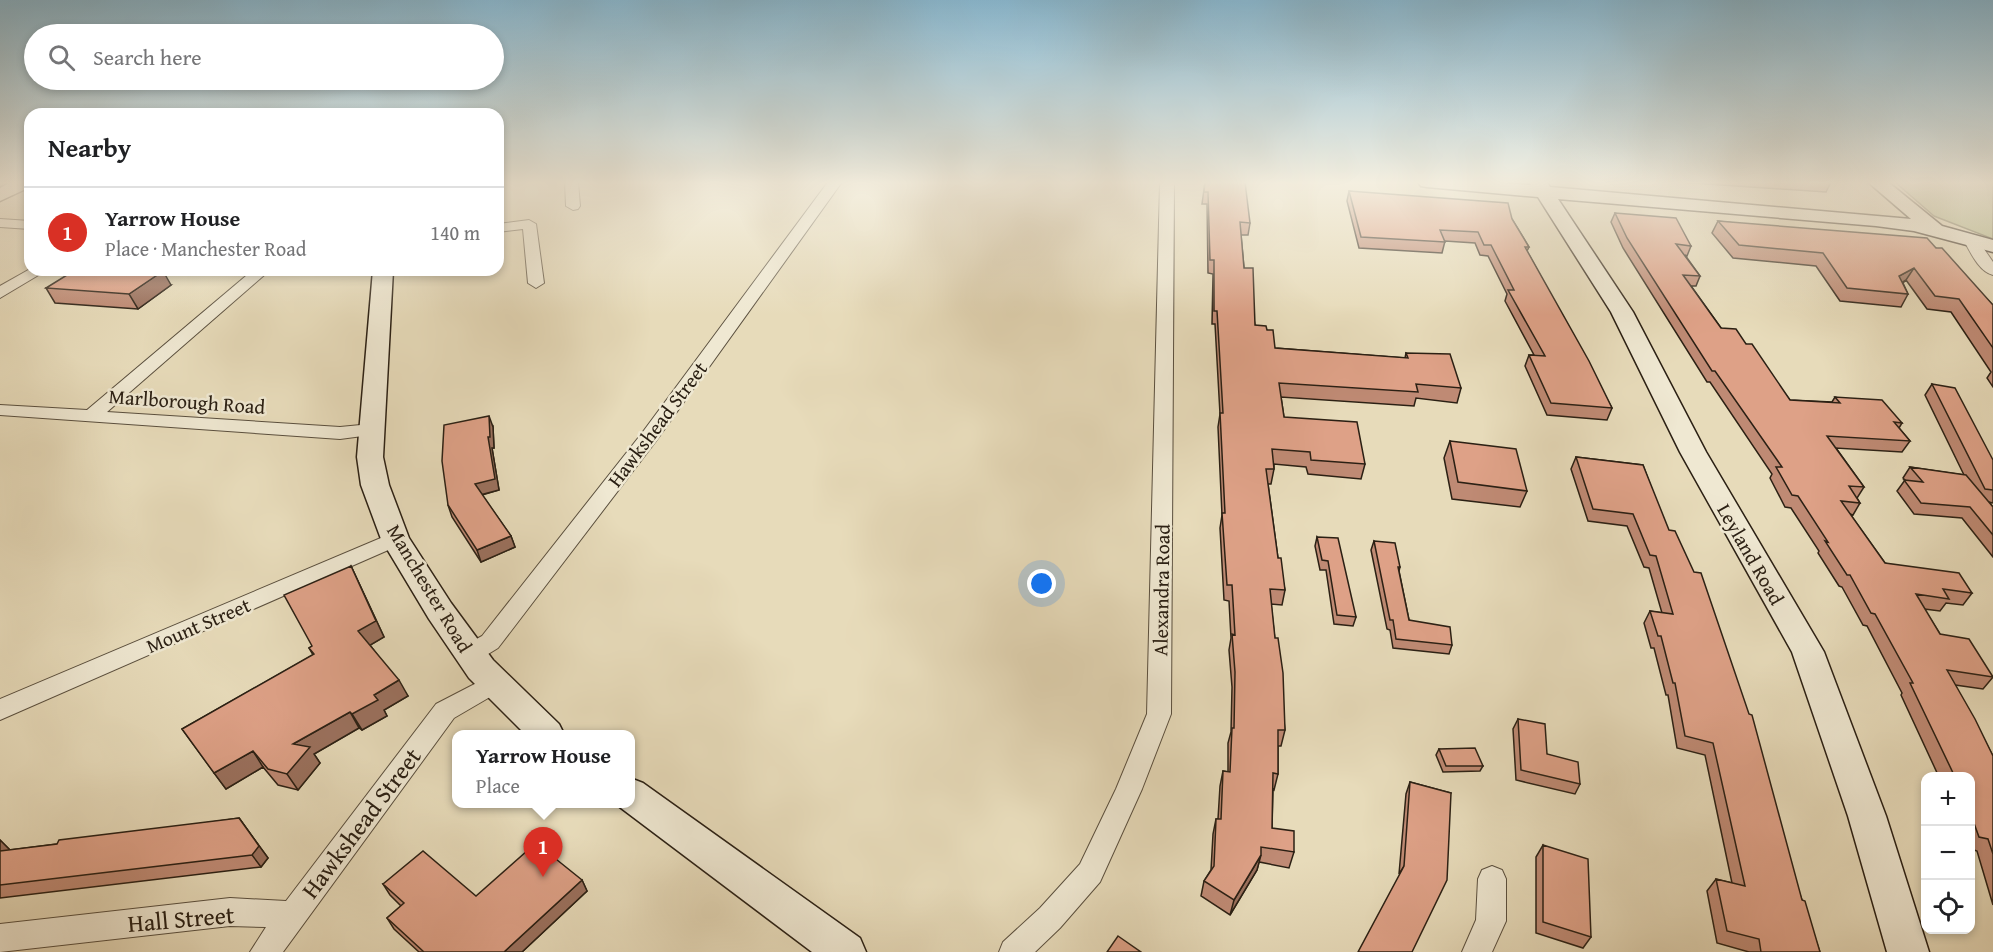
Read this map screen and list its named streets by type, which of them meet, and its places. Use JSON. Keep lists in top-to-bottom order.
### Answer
{
  "streets": {
    "main road": ["Leyland Road", "Manchester Road"],
    "street": [
      "Marlborough Road",
      "Hawkshead Street",
      "Alexandra Road",
      "Mount Street",
      "Hall Street"
    ]
  },
  "crossings": [
    ["Marlborough Road", "Manchester Road"],
    ["Hawkshead Street", "Manchester Road"],
    ["Hawkshead Street", "Hall Street"],
    ["Manchester Road", "Mount Street"]
  ],
  "page": {
    "search": "Search here",
    "heading": "Nearby",
    "list": [
      {
        "mark": "1",
        "name": "Yarrow House",
        "note": "Place · Manchester Road",
        "value": "140 m"
      }
    ],
    "popup": ["Yarrow House", "Place"],
    "map_buttons": ["+", "−"],
    "pins": "1"
  }
}
